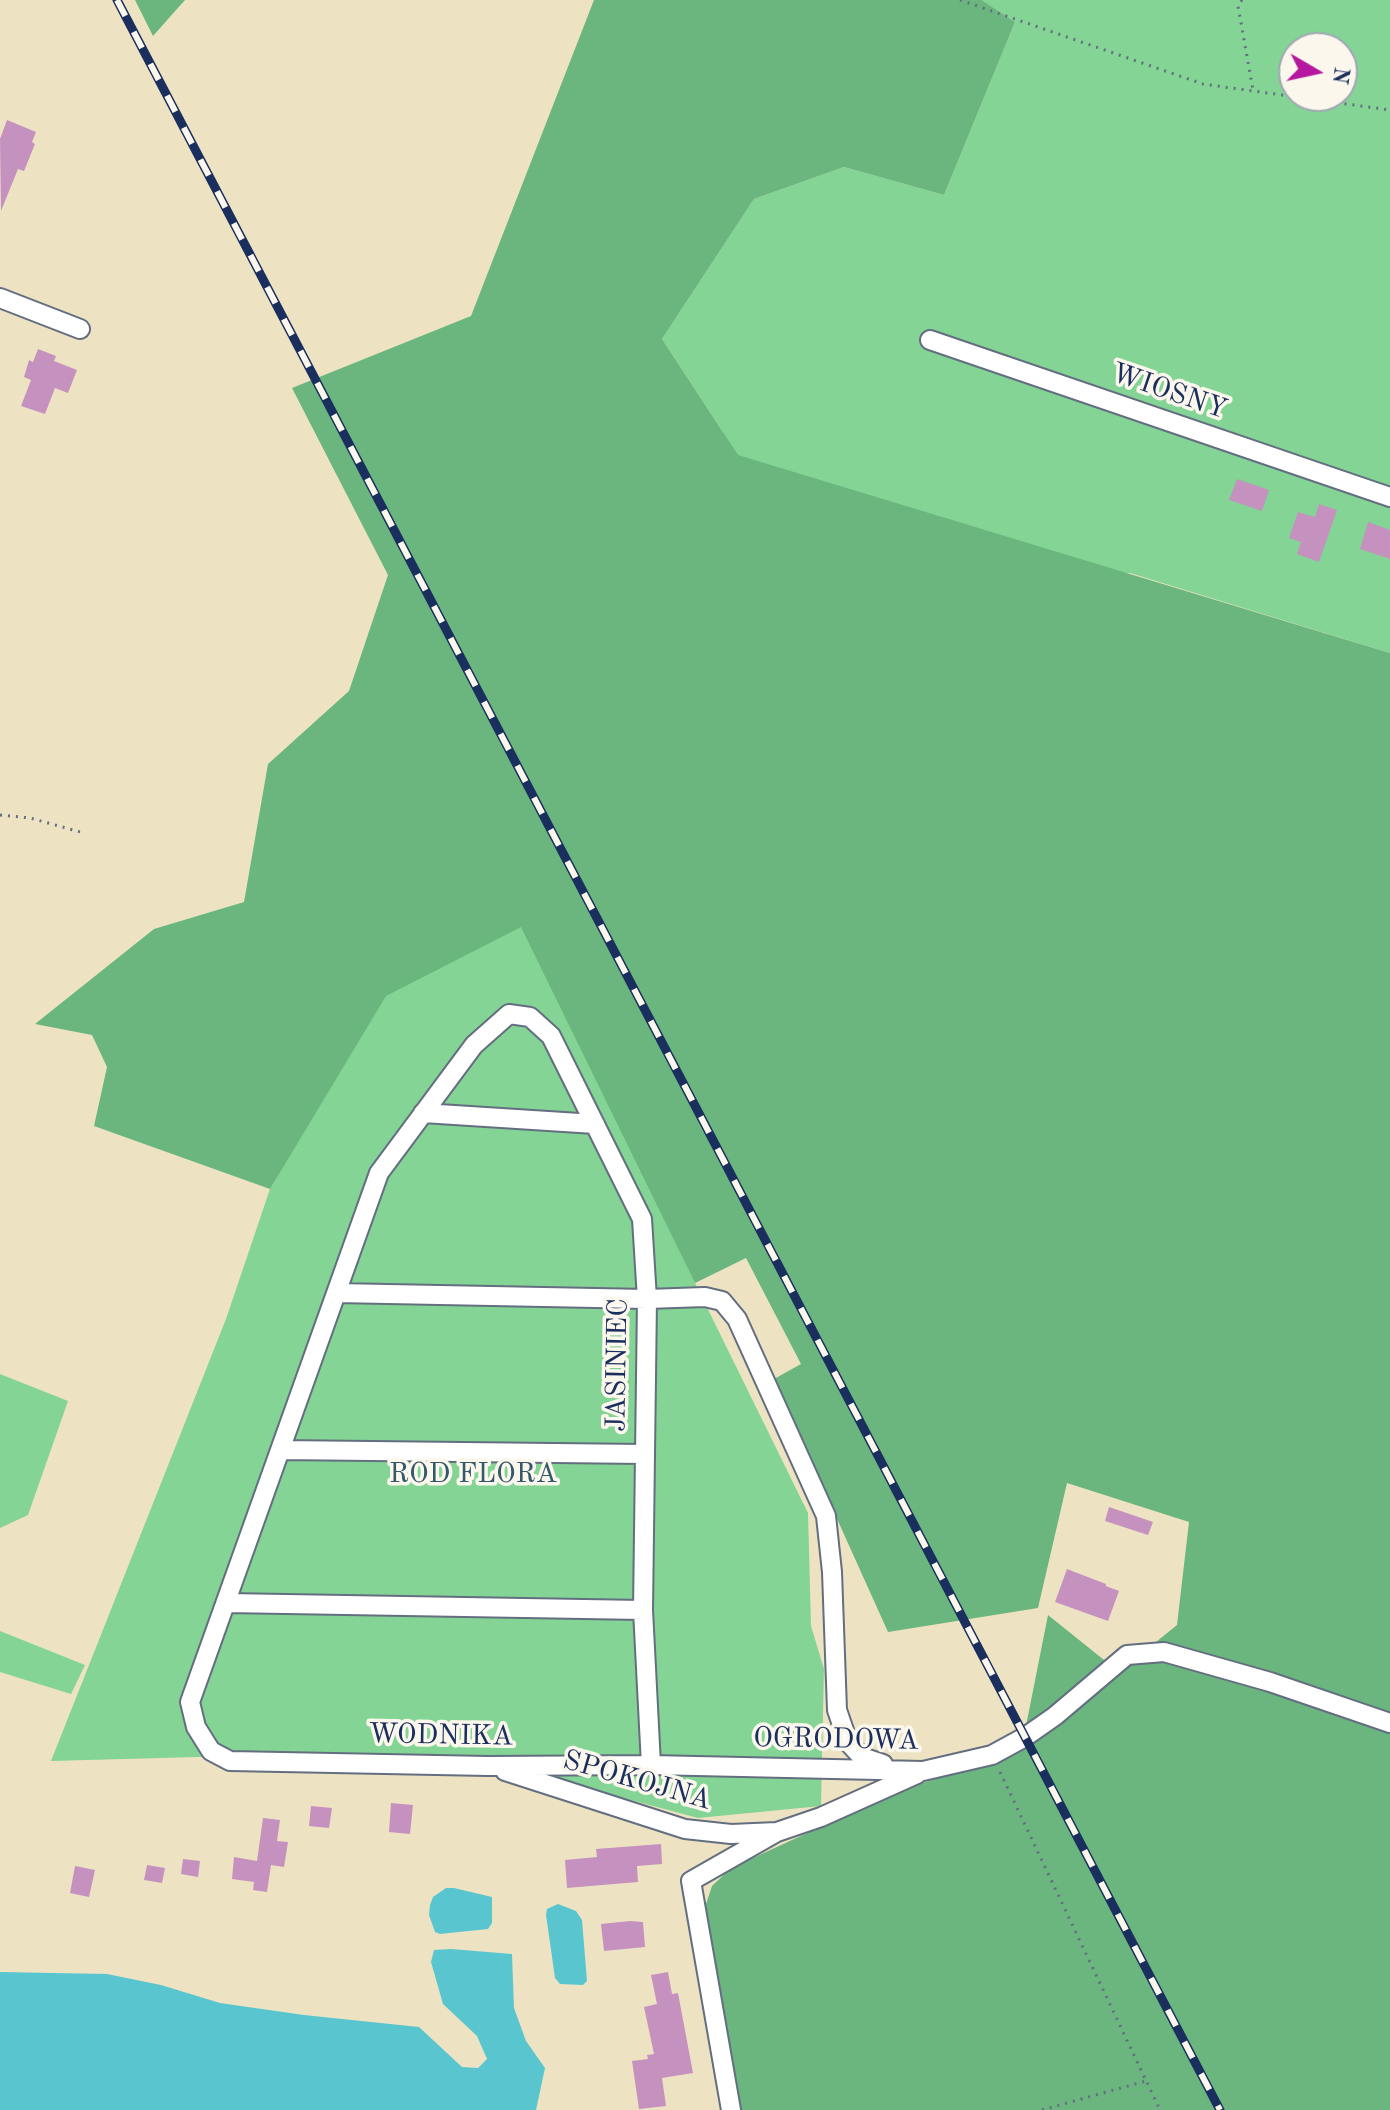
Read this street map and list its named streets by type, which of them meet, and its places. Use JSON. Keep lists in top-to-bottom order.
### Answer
{
  "streets": {
    "street": [
      "WIOSNY",
      "JASINIEC",
      "WODNIKA",
      "OGRODOWA",
      "SPOKOJNA"
    ]
  },
  "crossings": [
    ["JASINIEC", "WODNIKA"],
    ["JASINIEC", "OGRODOWA"],
    ["WODNIKA", "OGRODOWA"],
    ["WODNIKA", "SPOKOJNA"]
  ],
  "parks": ["ROD FLORA"],
  "north": "right"
}
